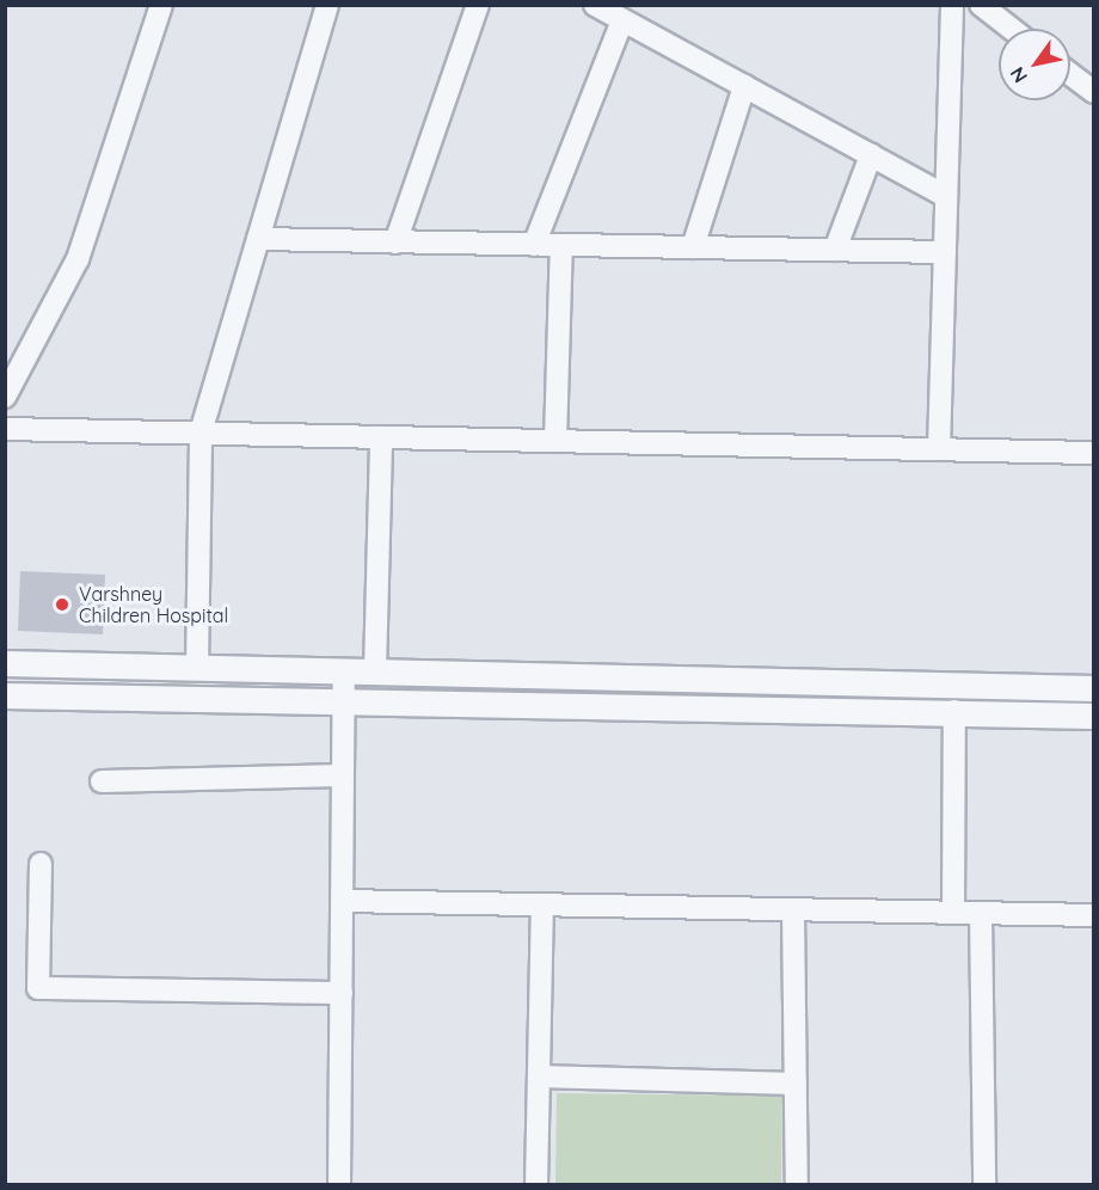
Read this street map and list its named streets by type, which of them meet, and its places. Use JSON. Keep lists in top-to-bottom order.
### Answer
{
  "places": ["Varshney Children Hospital"],
  "north": "bottom left"
}
